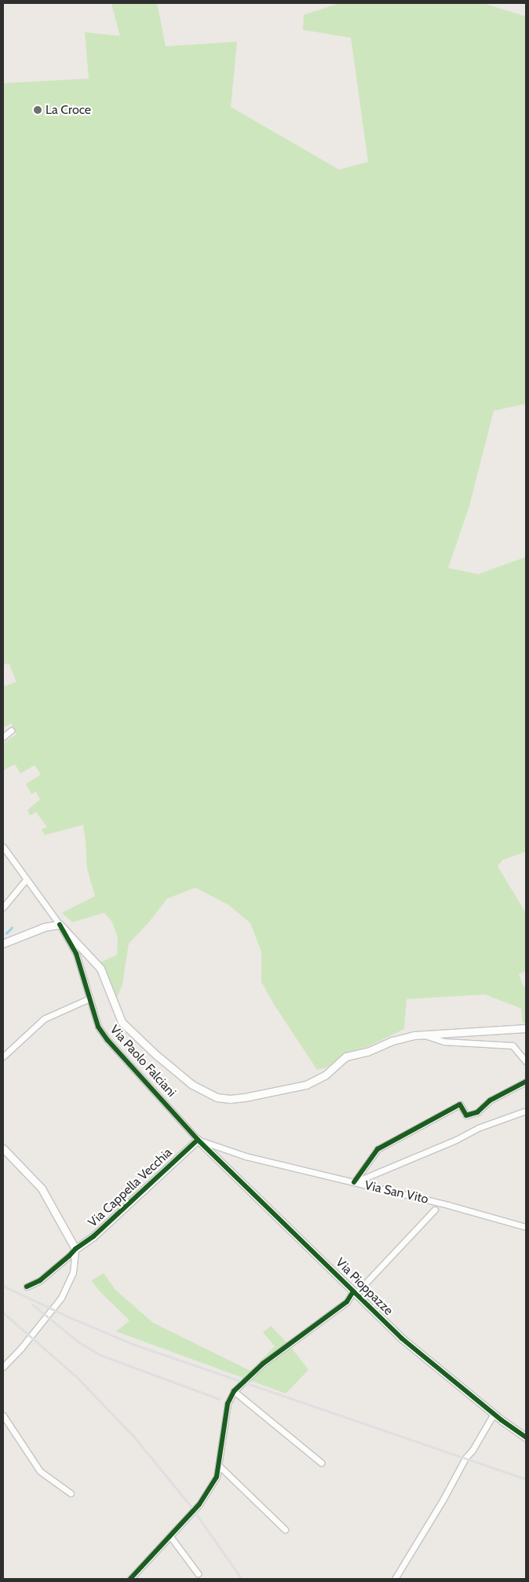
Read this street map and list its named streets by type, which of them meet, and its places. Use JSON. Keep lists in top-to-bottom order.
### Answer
{
  "streets": {
    "street": [
      "Via Paolo Falciani",
      "Via Cappella Vecchia",
      "Via San Vito",
      "Via Pioppazze"
    ]
  },
  "crossings": [
    ["Via Paolo Falciani", "Via Cappella Vecchia"],
    ["Via Paolo Falciani", "Via San Vito"],
    ["Via Paolo Falciani", "Via Pioppazze"],
    ["Via Cappella Vecchia", "Via San Vito"],
    ["Via Cappella Vecchia", "Via Pioppazze"],
    ["Via San Vito", "Via Pioppazze"]
  ],
  "places": ["La Croce"]
}
